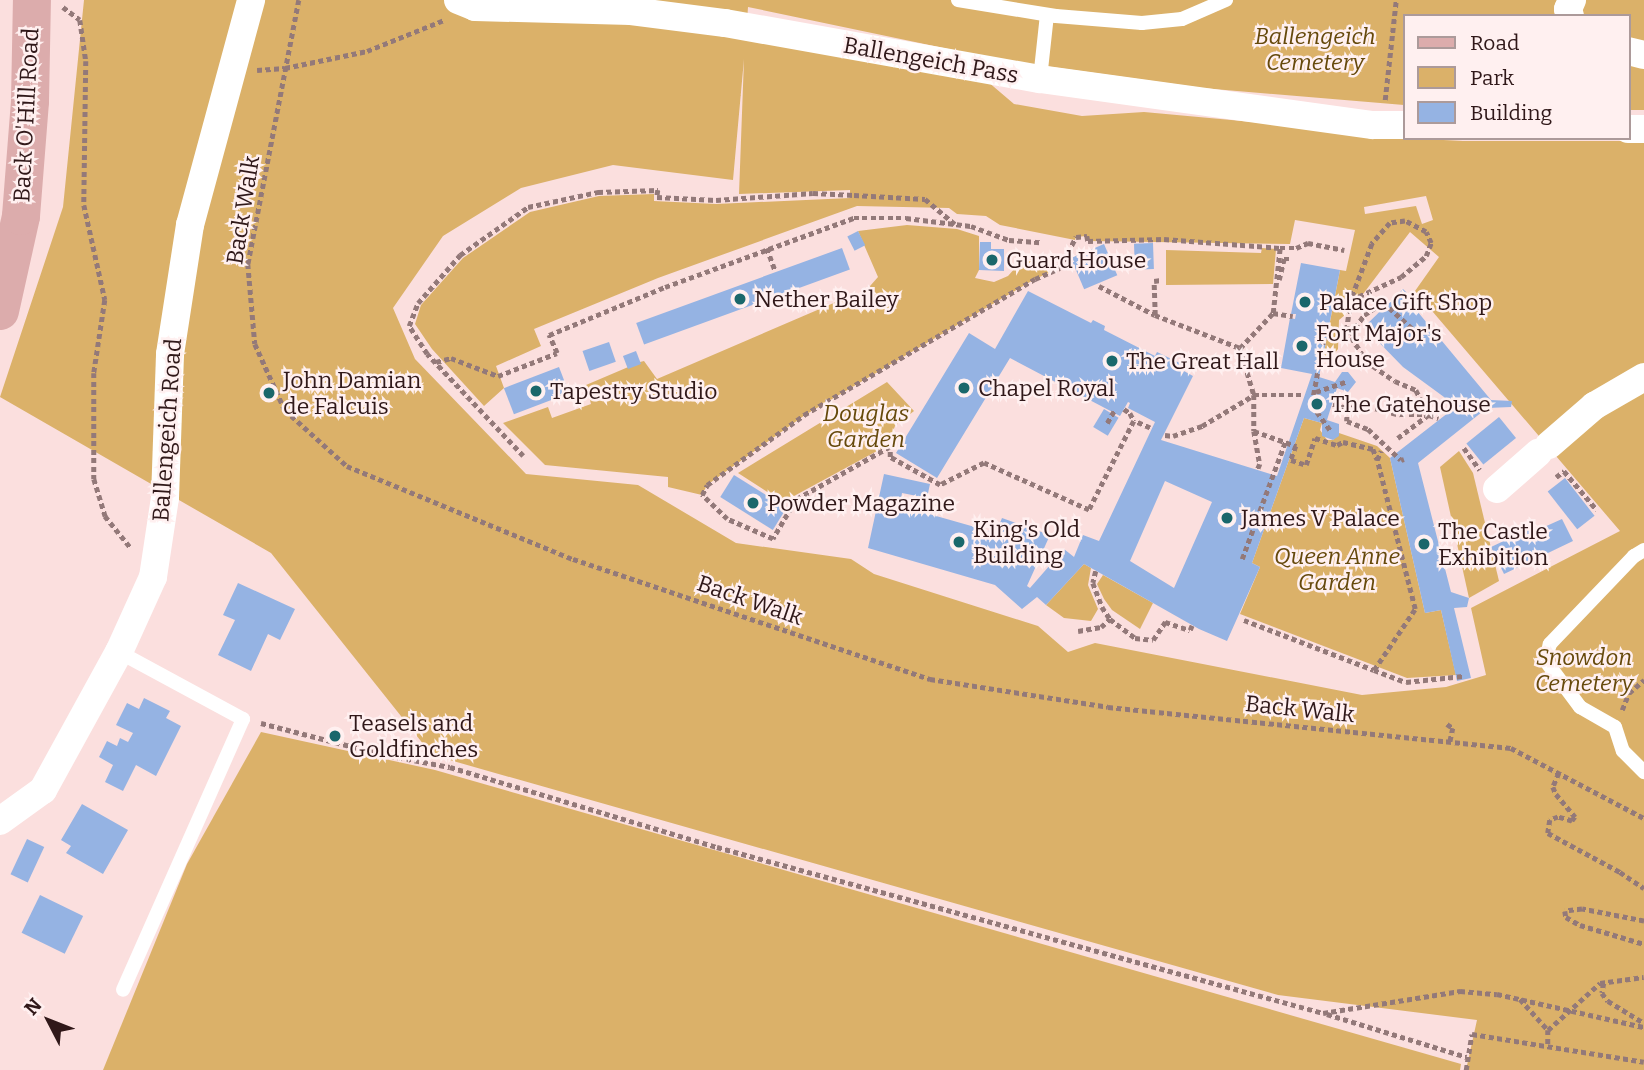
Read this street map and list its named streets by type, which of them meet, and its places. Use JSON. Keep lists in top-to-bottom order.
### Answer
{
  "streets": {
    "main road": ["Back O'Hill Road"],
    "street": ["Ballengeich Pass", "Ballengeich Road"],
    "path": ["Back Walk"]
  },
  "parks": [
    "Ballengeich Cemetery",
    "Douglas Garden",
    "Queen Anne Garden",
    "Snowdon Cemetery"
  ],
  "places": [
    "Guard House",
    "Nether Bailey",
    "Palace Gift Shop",
    "Fort Major's House",
    "The Great Hall",
    "Chapel Royal",
    "Tapestry Studio",
    "John Damian de Falcuis",
    "The Gatehouse",
    "Powder Magazine",
    "James V Palace",
    "King's Old Building",
    "The Castle Exhibition",
    "Teasels and Goldfinches"
  ],
  "legend": ["Road", "Park", "Building"],
  "north": "top left"
}
